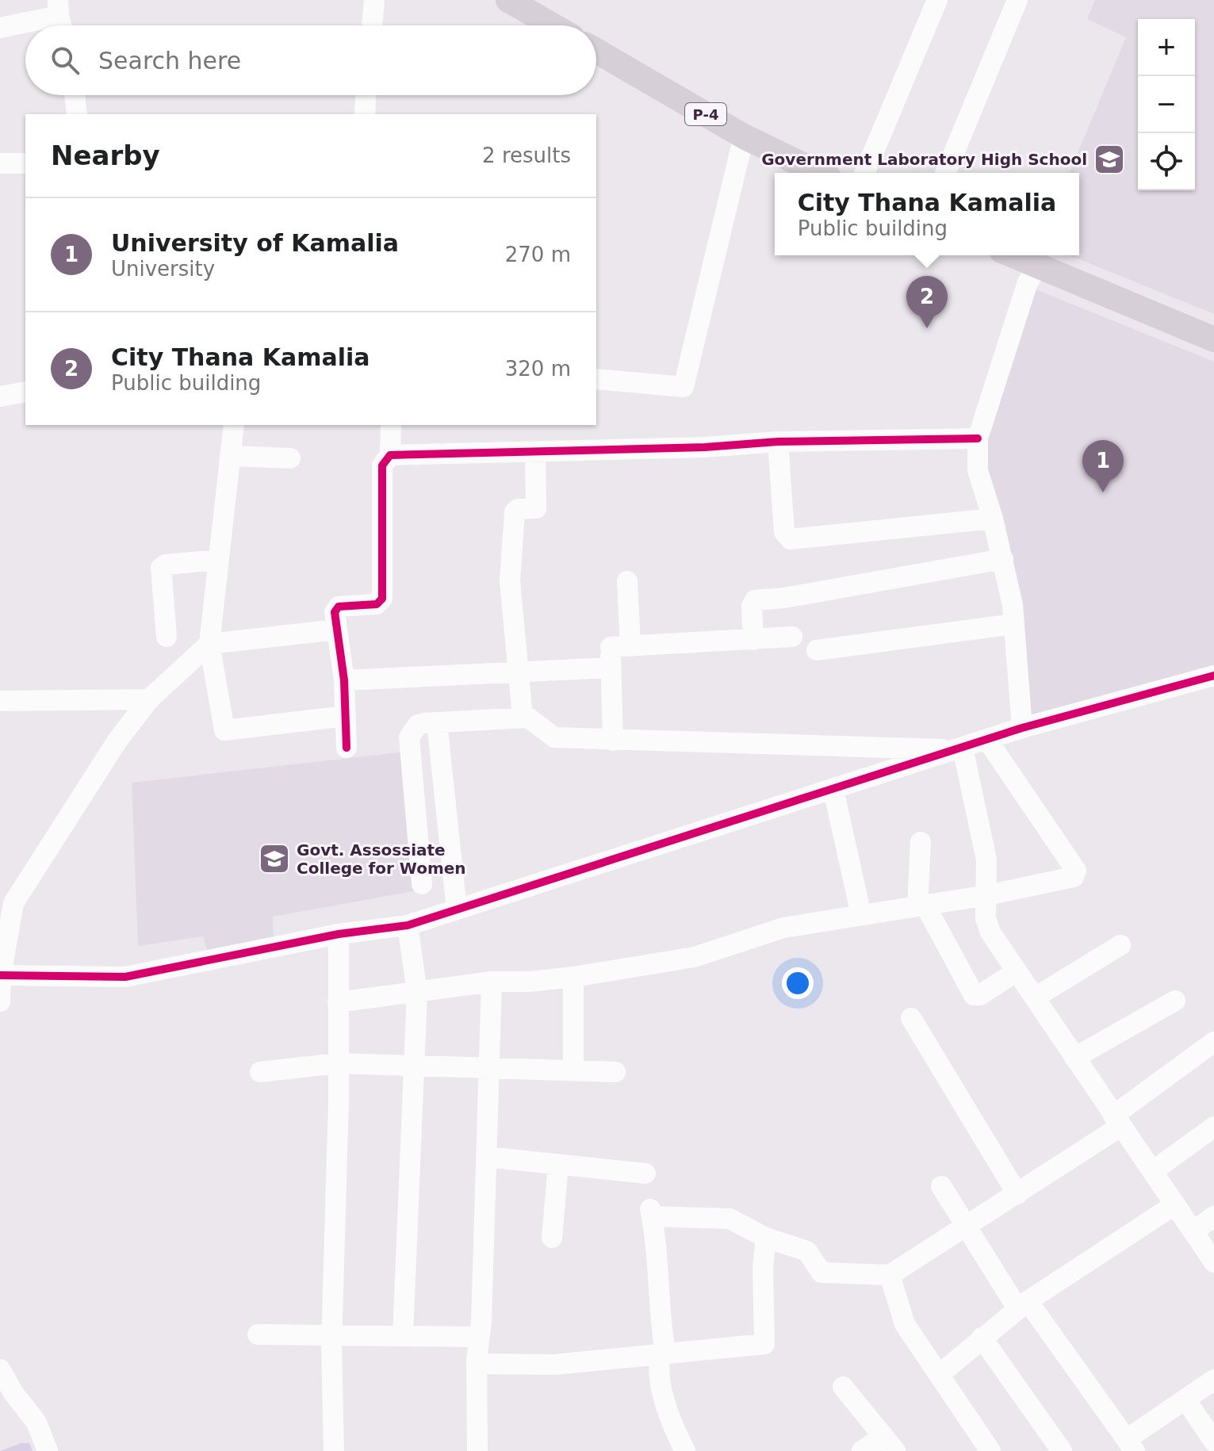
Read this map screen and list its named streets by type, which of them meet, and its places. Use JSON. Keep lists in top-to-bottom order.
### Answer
{
  "streets": {
    "main road": ["P-4"]
  },
  "places": {
    "school or university": ["Government Laboratory High School", "Govt. Assossiate College for Women"]
  },
  "page": {
    "map_buttons": ["+", "−"],
    "search": "Search here",
    "heading": ["Nearby", "2 results"],
    "popup": ["City Thana Kamalia", "Public building"],
    "list": [
      {
        "mark": "1",
        "name": "University of Kamalia",
        "note": "University",
        "value": "270 m"
      },
      {
        "mark": "2",
        "name": "City Thana Kamalia",
        "note": "Public building",
        "value": "320 m"
      }
    ],
    "pins": ["2", "1"]
  }
}
